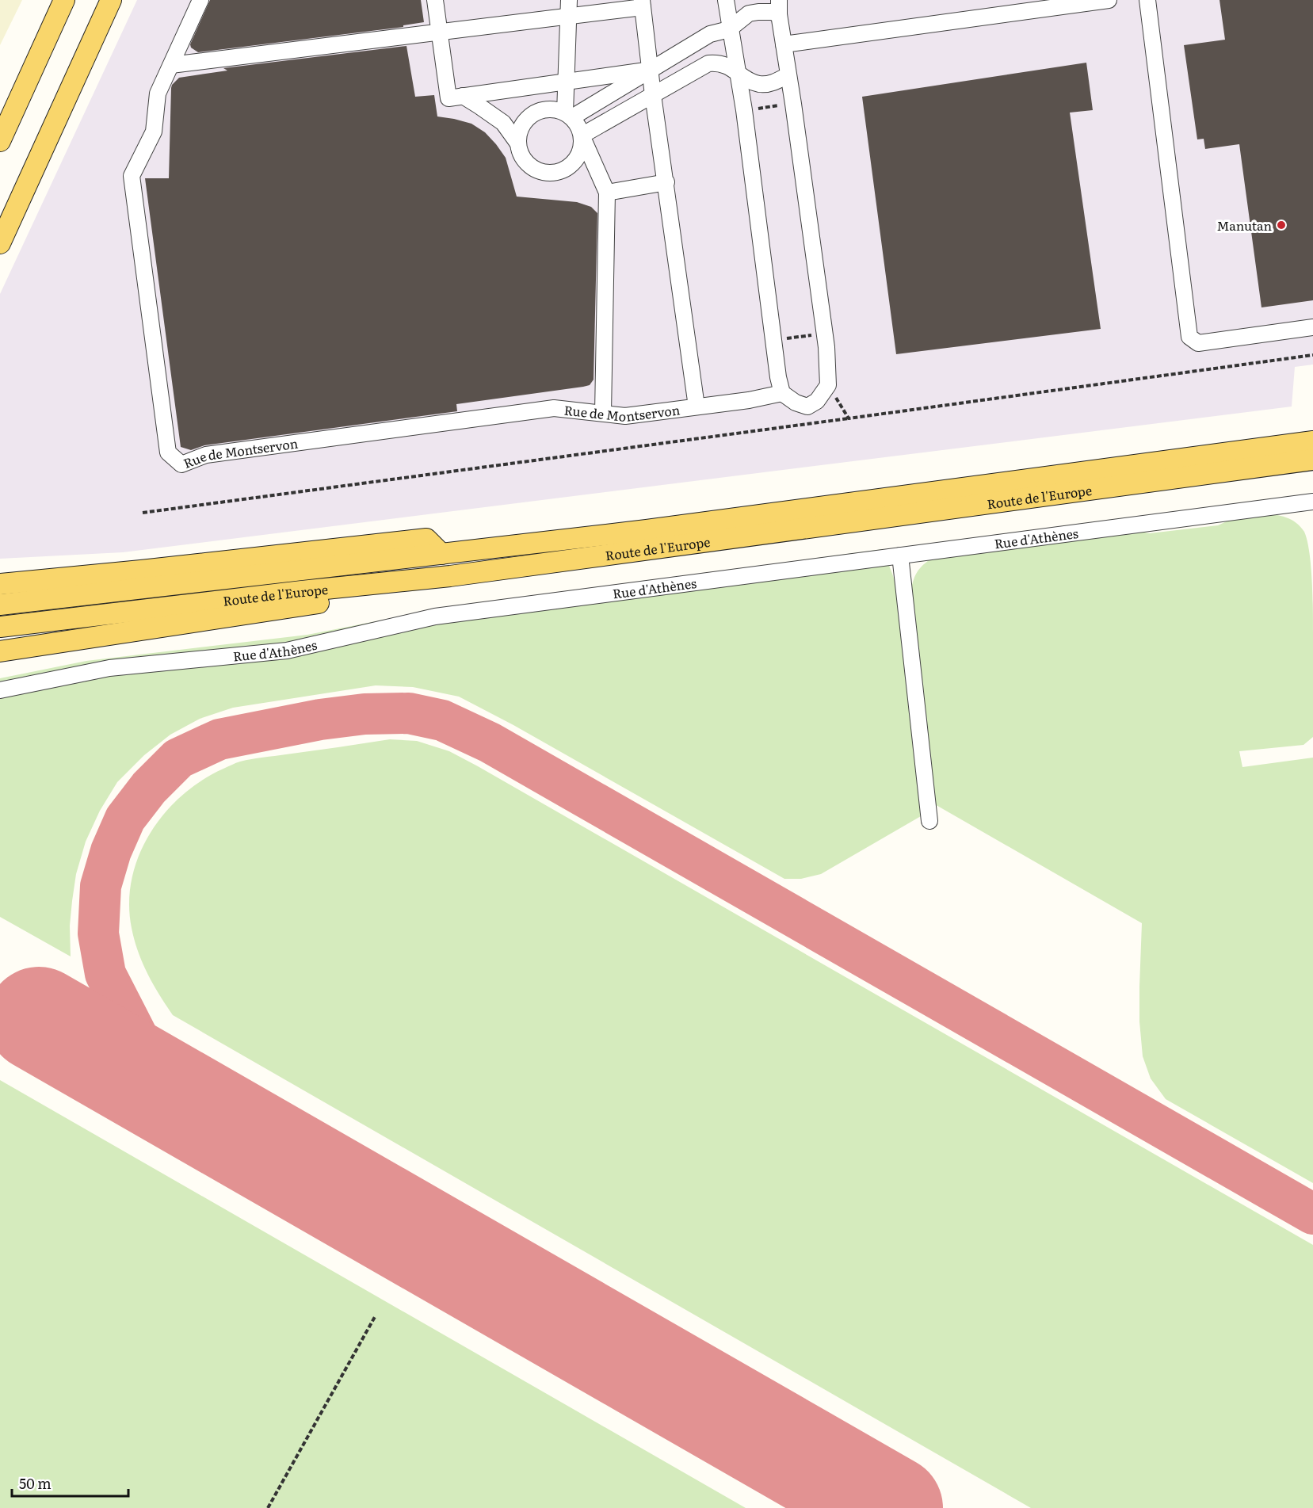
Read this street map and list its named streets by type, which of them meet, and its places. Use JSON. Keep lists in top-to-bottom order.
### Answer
{
  "streets": {
    "main road": ["Route de l'Europe"],
    "street": ["Rue de Montservon", "Rue d'Athènes"]
  },
  "places": ["Manutan"],
  "scale_bar": "50 m"
}
